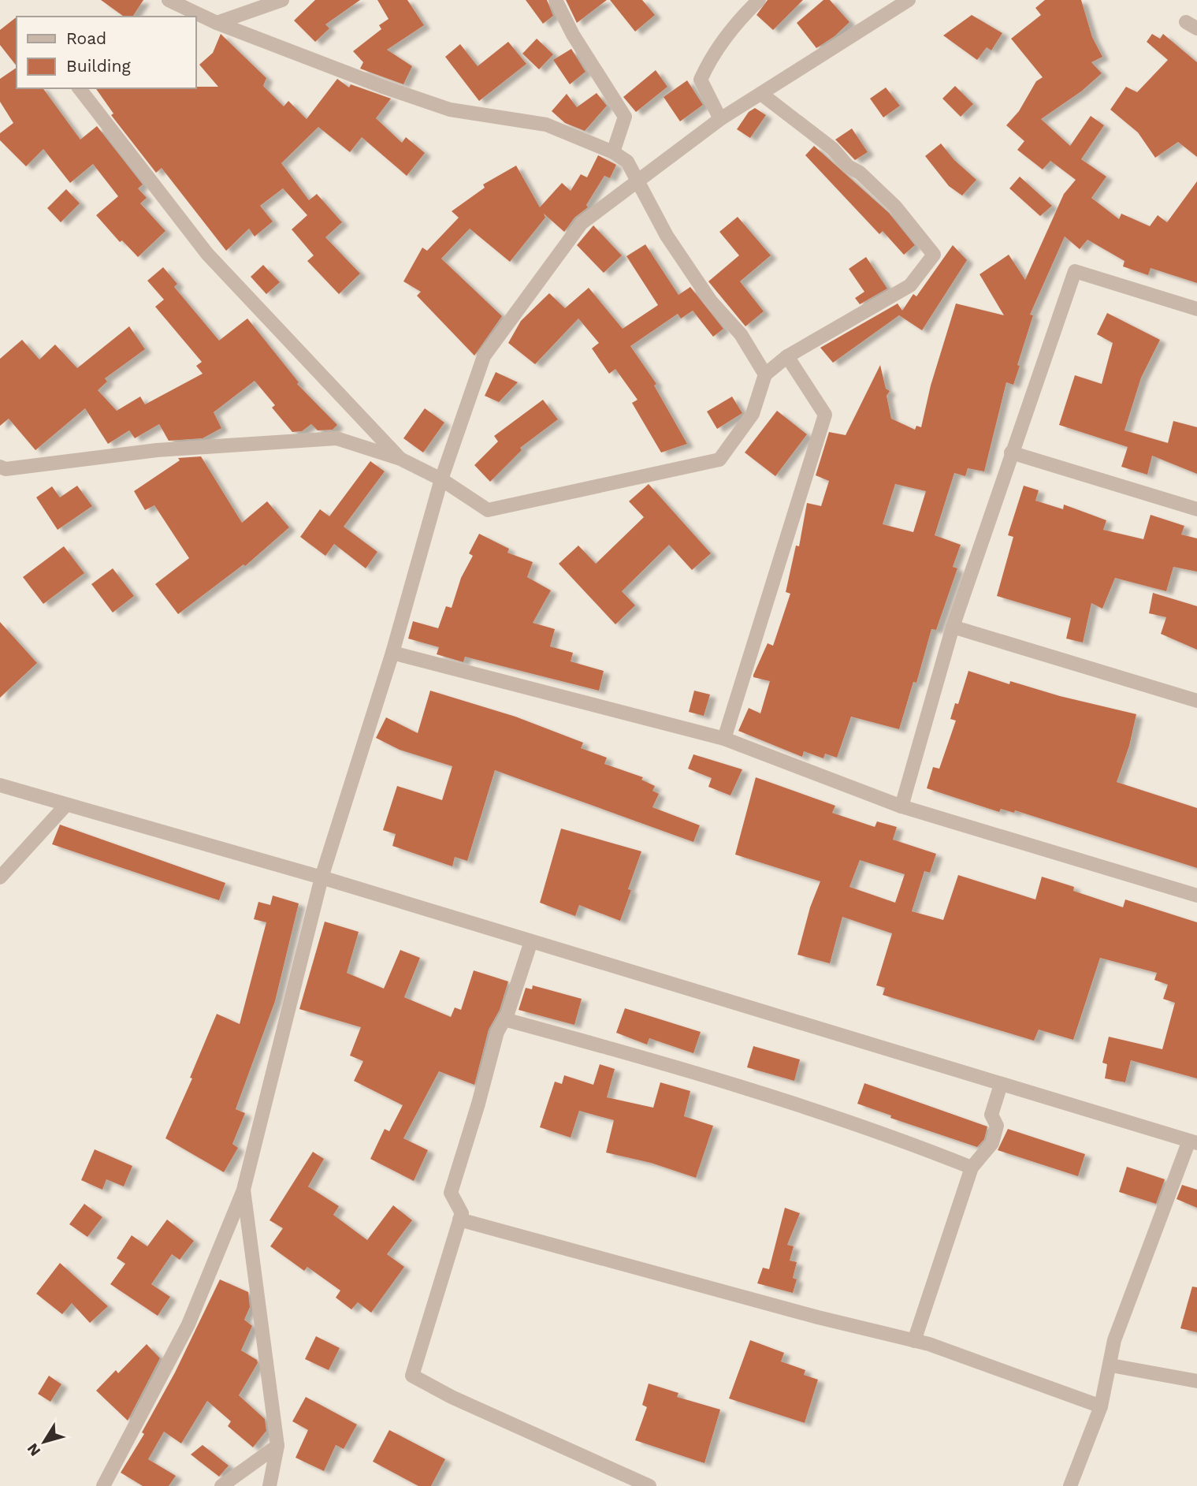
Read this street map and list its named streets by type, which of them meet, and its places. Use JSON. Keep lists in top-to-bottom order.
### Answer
{
  "legend": ["Road", "Building"],
  "north": "bottom left"
}
